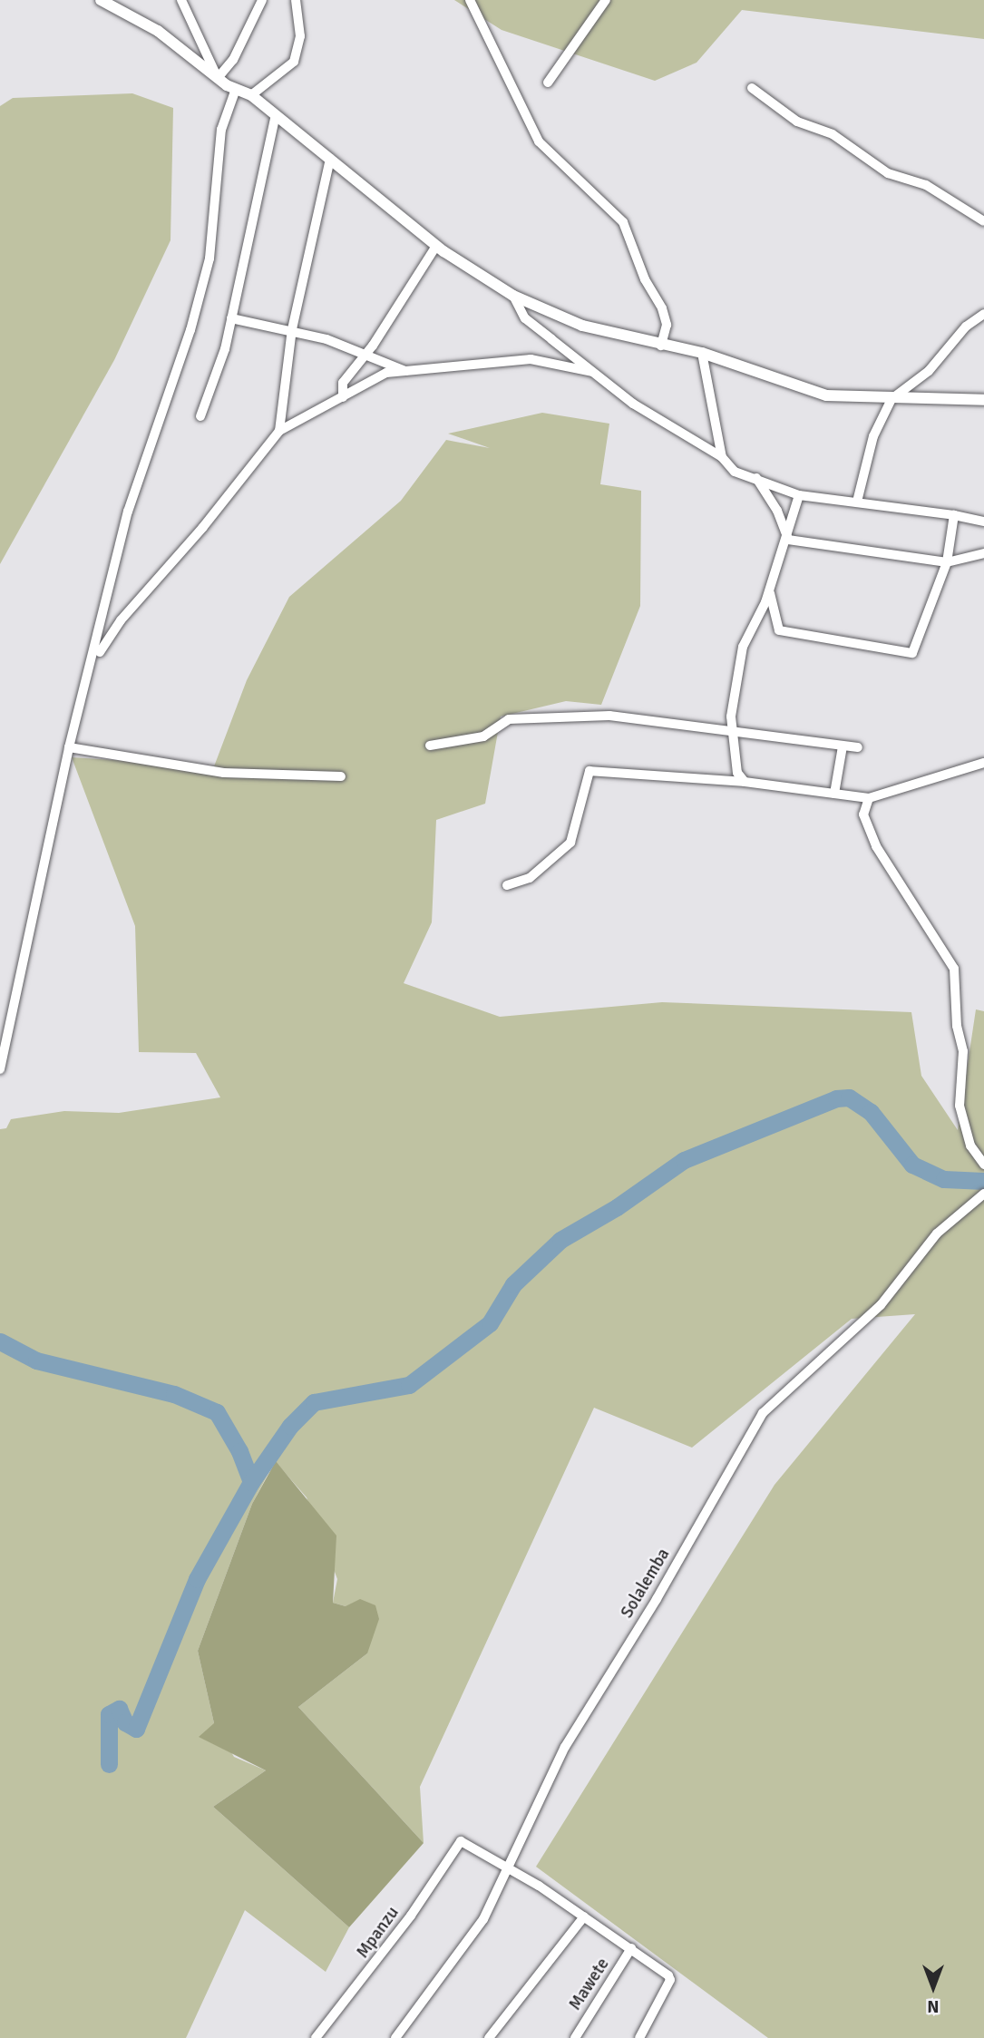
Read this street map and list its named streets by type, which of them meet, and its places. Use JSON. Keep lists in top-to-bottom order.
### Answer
{
  "streets": {
    "street": ["Solalemba", "Mpanzu", "Mawete"]
  },
  "crossings": [
    ["Solalemba", "Mpanzu"]
  ],
  "north": "bottom"
}
